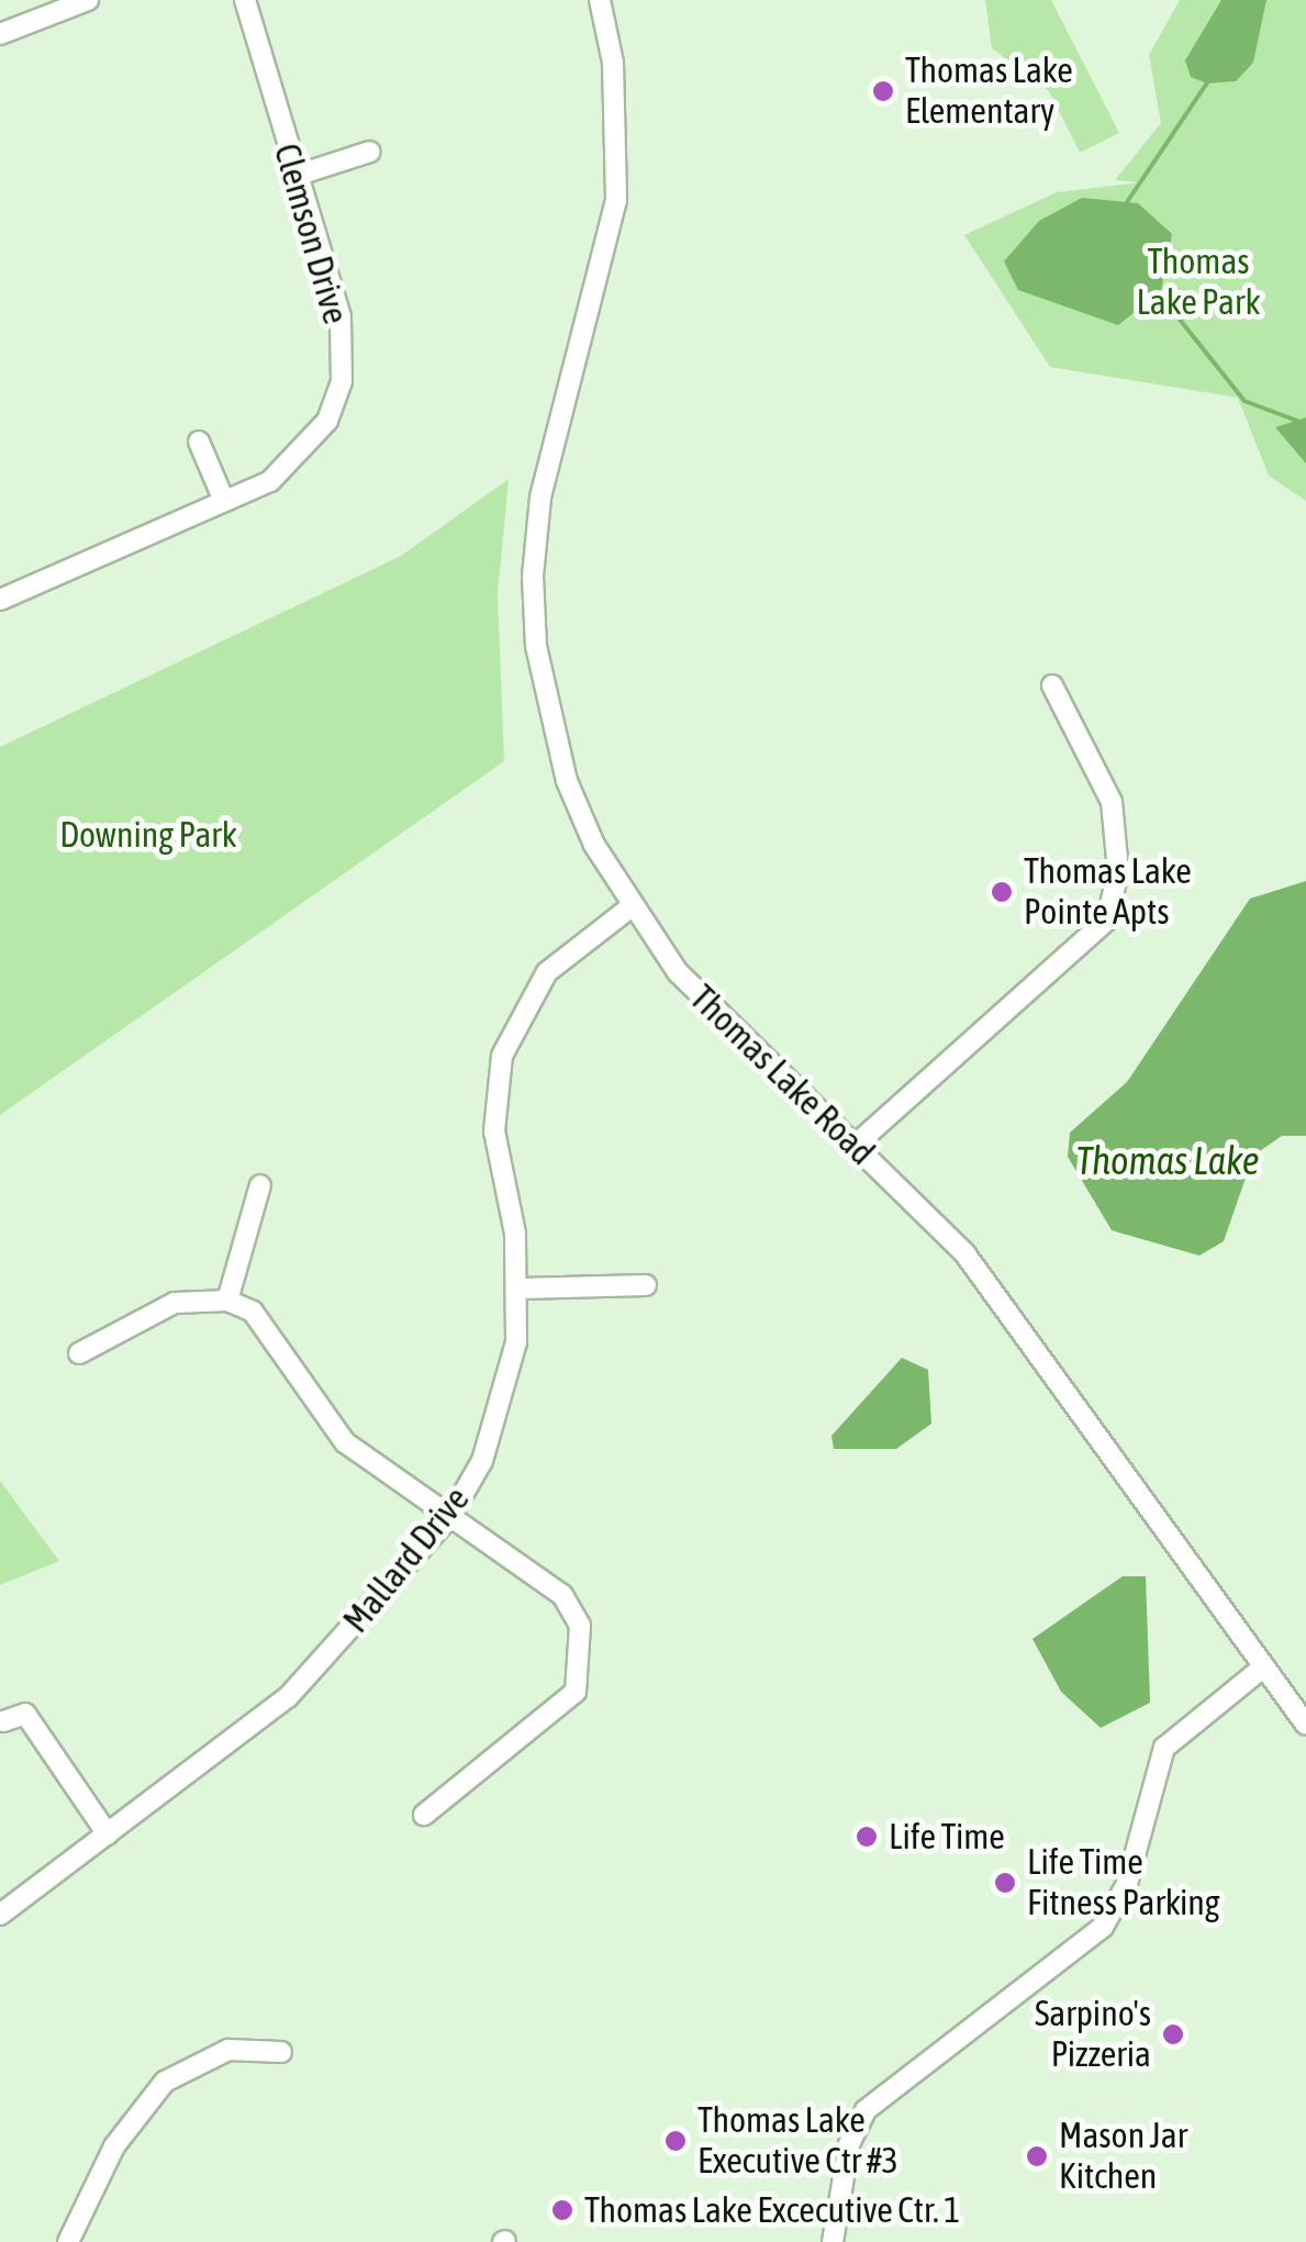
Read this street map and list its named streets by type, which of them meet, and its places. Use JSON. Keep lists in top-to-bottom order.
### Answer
{
  "streets": {
    "street": ["Clemson Drive", "Thomas Lake Road", "Mallard Drive"]
  },
  "crossings": [
    ["Thomas Lake Road", "Mallard Drive"]
  ],
  "water": ["Thomas Lake"],
  "parks": ["Thomas Lake Park", "Downing Park"],
  "places": [
    "Thomas Lake Elementary",
    "Thomas Lake Pointe Apts",
    "Life Time",
    "Life Time Fitness Parking",
    "Sarpino's Pizzeria",
    "Thomas Lake Executive Ctr #3",
    "Mason Jar Kitchen",
    "Thomas Lake Excecutive Ctr. 1"
  ]
}
